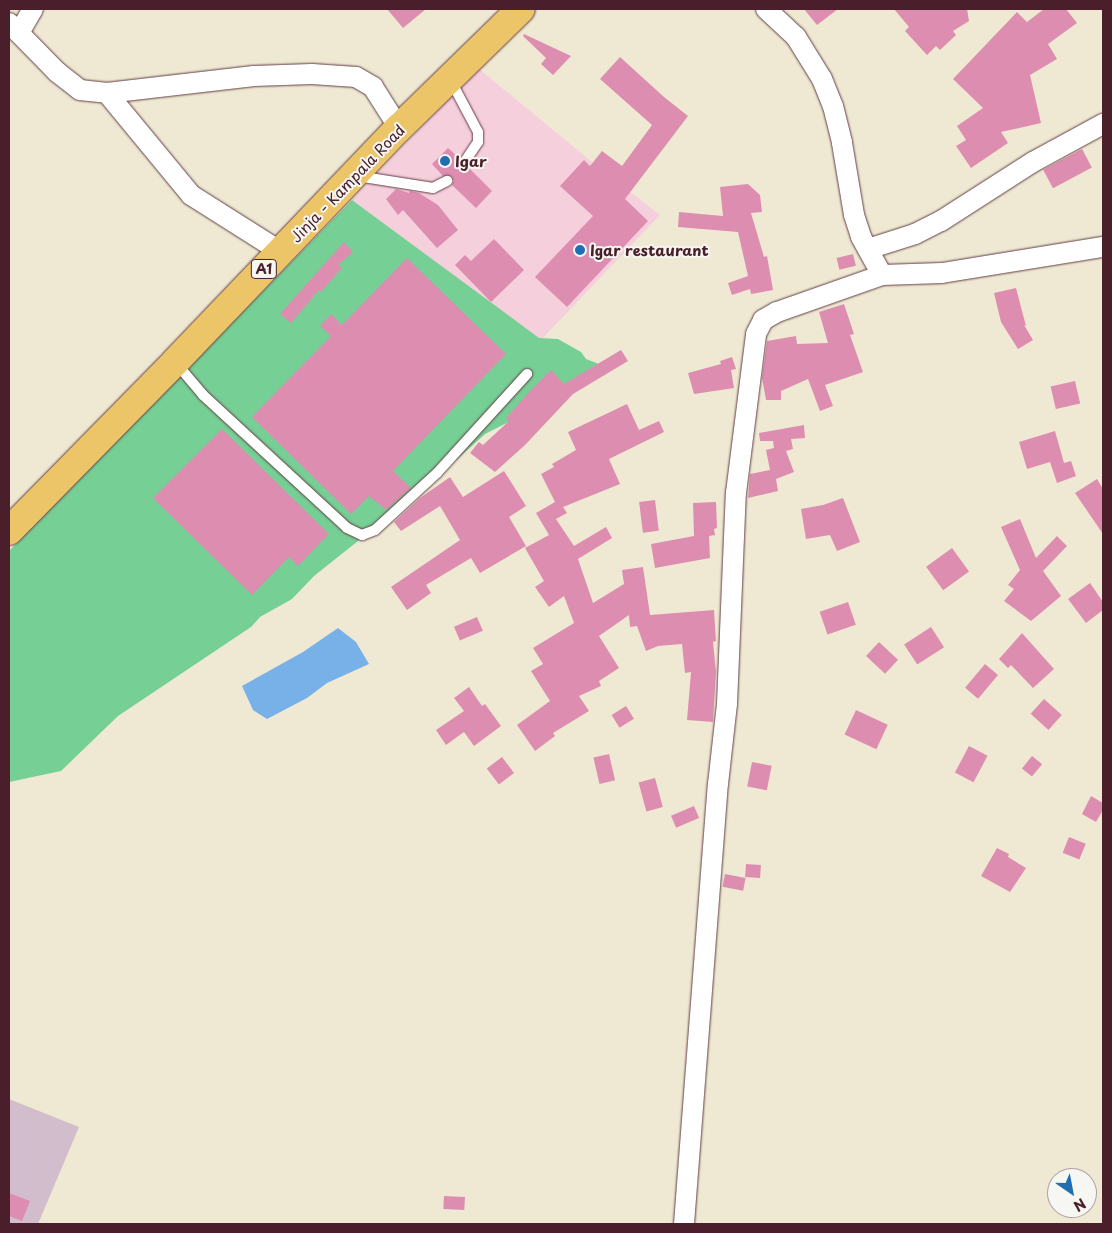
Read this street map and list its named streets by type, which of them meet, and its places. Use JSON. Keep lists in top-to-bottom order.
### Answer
{
  "streets": {
    "highway": ["Jinja - Kampala Road", "A1"]
  },
  "places": ["Igar", "Igar restaurant"],
  "north": "bottom right"
}
